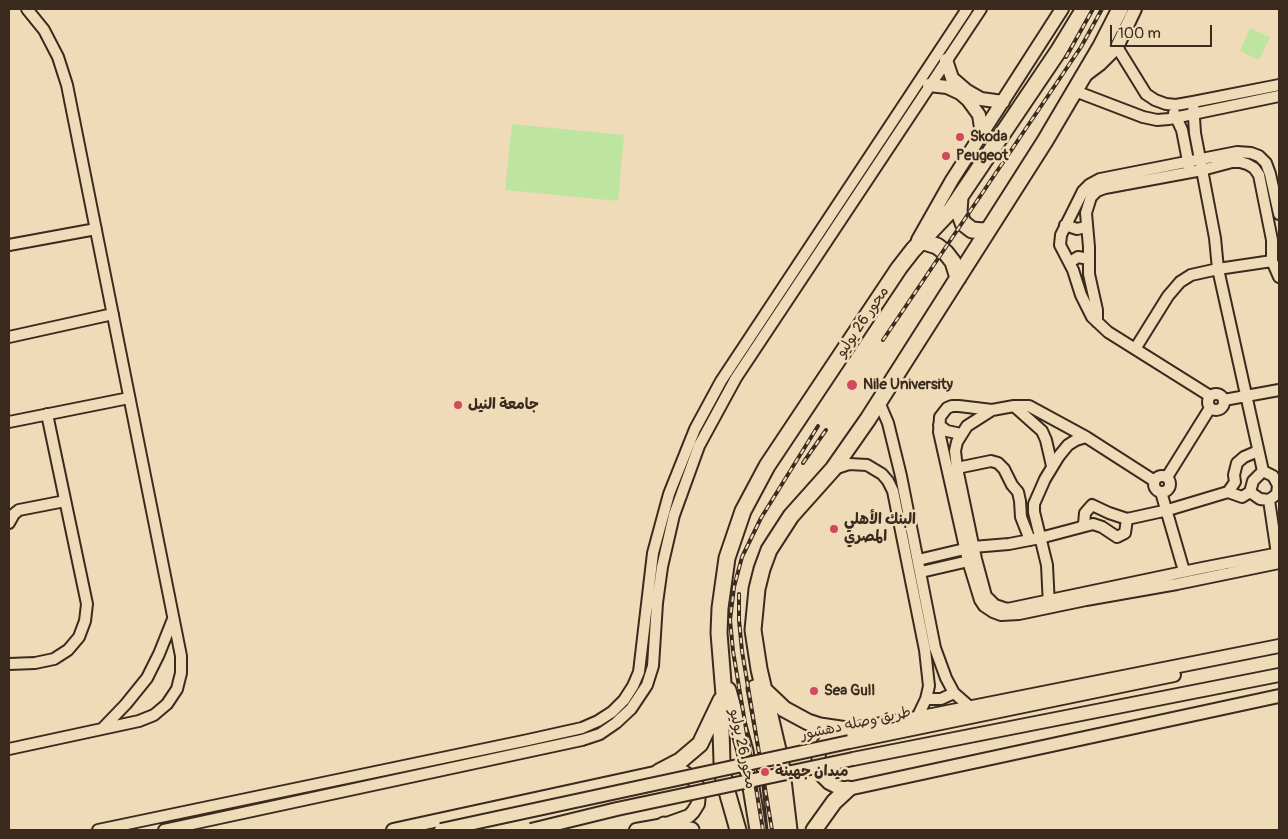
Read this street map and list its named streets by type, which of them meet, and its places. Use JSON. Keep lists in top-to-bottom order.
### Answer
{
  "streets": {
    "highway": ["محور 26 يوليو"],
    "main road": ["طريق وصله دهشور"]
  },
  "places": [
    "Skoda",
    "Peugeot",
    "Nile University",
    "جامعة النيل",
    "البنك الأهلي المصري",
    "Sea Gull",
    "ميدان جهينة"
  ],
  "scale_bar": "100 m"
}
